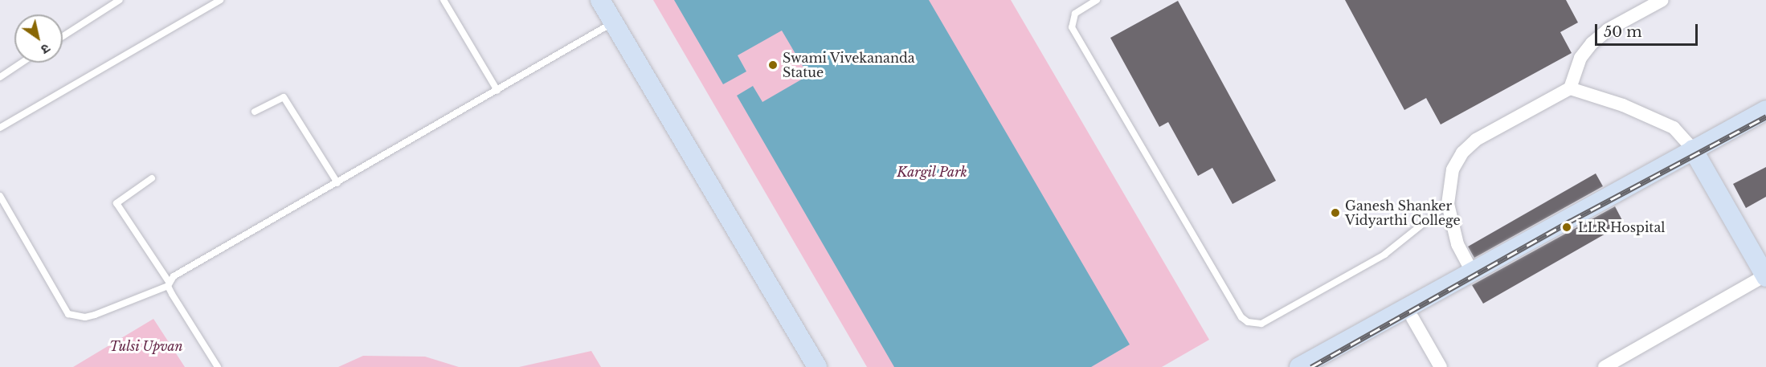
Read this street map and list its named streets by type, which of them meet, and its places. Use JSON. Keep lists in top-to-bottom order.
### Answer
{
  "parks": ["Kargil Park", "Tulsi Upvan"],
  "places": ["Swami Vivekananda Statue", "Ganesh Shanker Vidyarthi College", "LLR Hospital"],
  "scale_bar": "50 m",
  "north": "bottom right"
}
